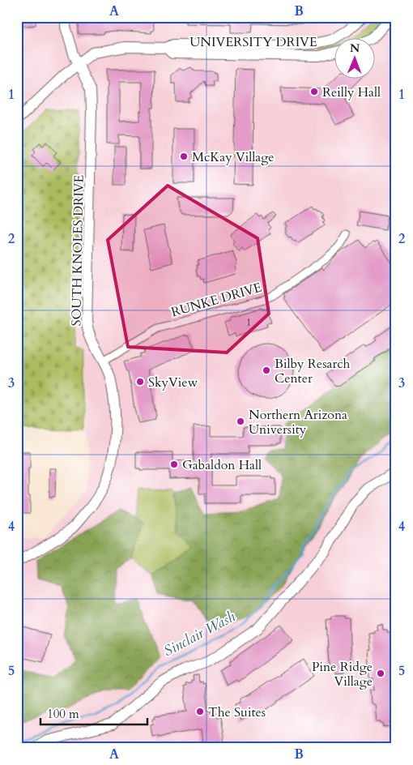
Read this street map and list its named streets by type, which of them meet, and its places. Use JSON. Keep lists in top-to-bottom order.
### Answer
{
  "streets": {
    "street": ["UNIVERSITY DRIVE", "SOUTH KNOLES DRIVE", "RUNKE DRIVE"]
  },
  "crossings": [
    ["UNIVERSITY DRIVE", "SOUTH KNOLES DRIVE"],
    ["SOUTH KNOLES DRIVE", "RUNKE DRIVE"]
  ],
  "water": ["Sinclair Wash"],
  "places": [
    "Reilly Hall",
    "McKay Village",
    "Bilby Resarch Center",
    "SkyView",
    "Northern Arizona University",
    "Gabaldon Hall",
    "Pine Ridge Village",
    "The Suites"
  ],
  "house_numbers": ["1"],
  "scale_bar": "100 m",
  "north": "top",
  "grid": {
    "columns": ["A", "B"],
    "rows": [
      "1",
      "2",
      "3",
      "4",
      "5"
    ]
  }
}
